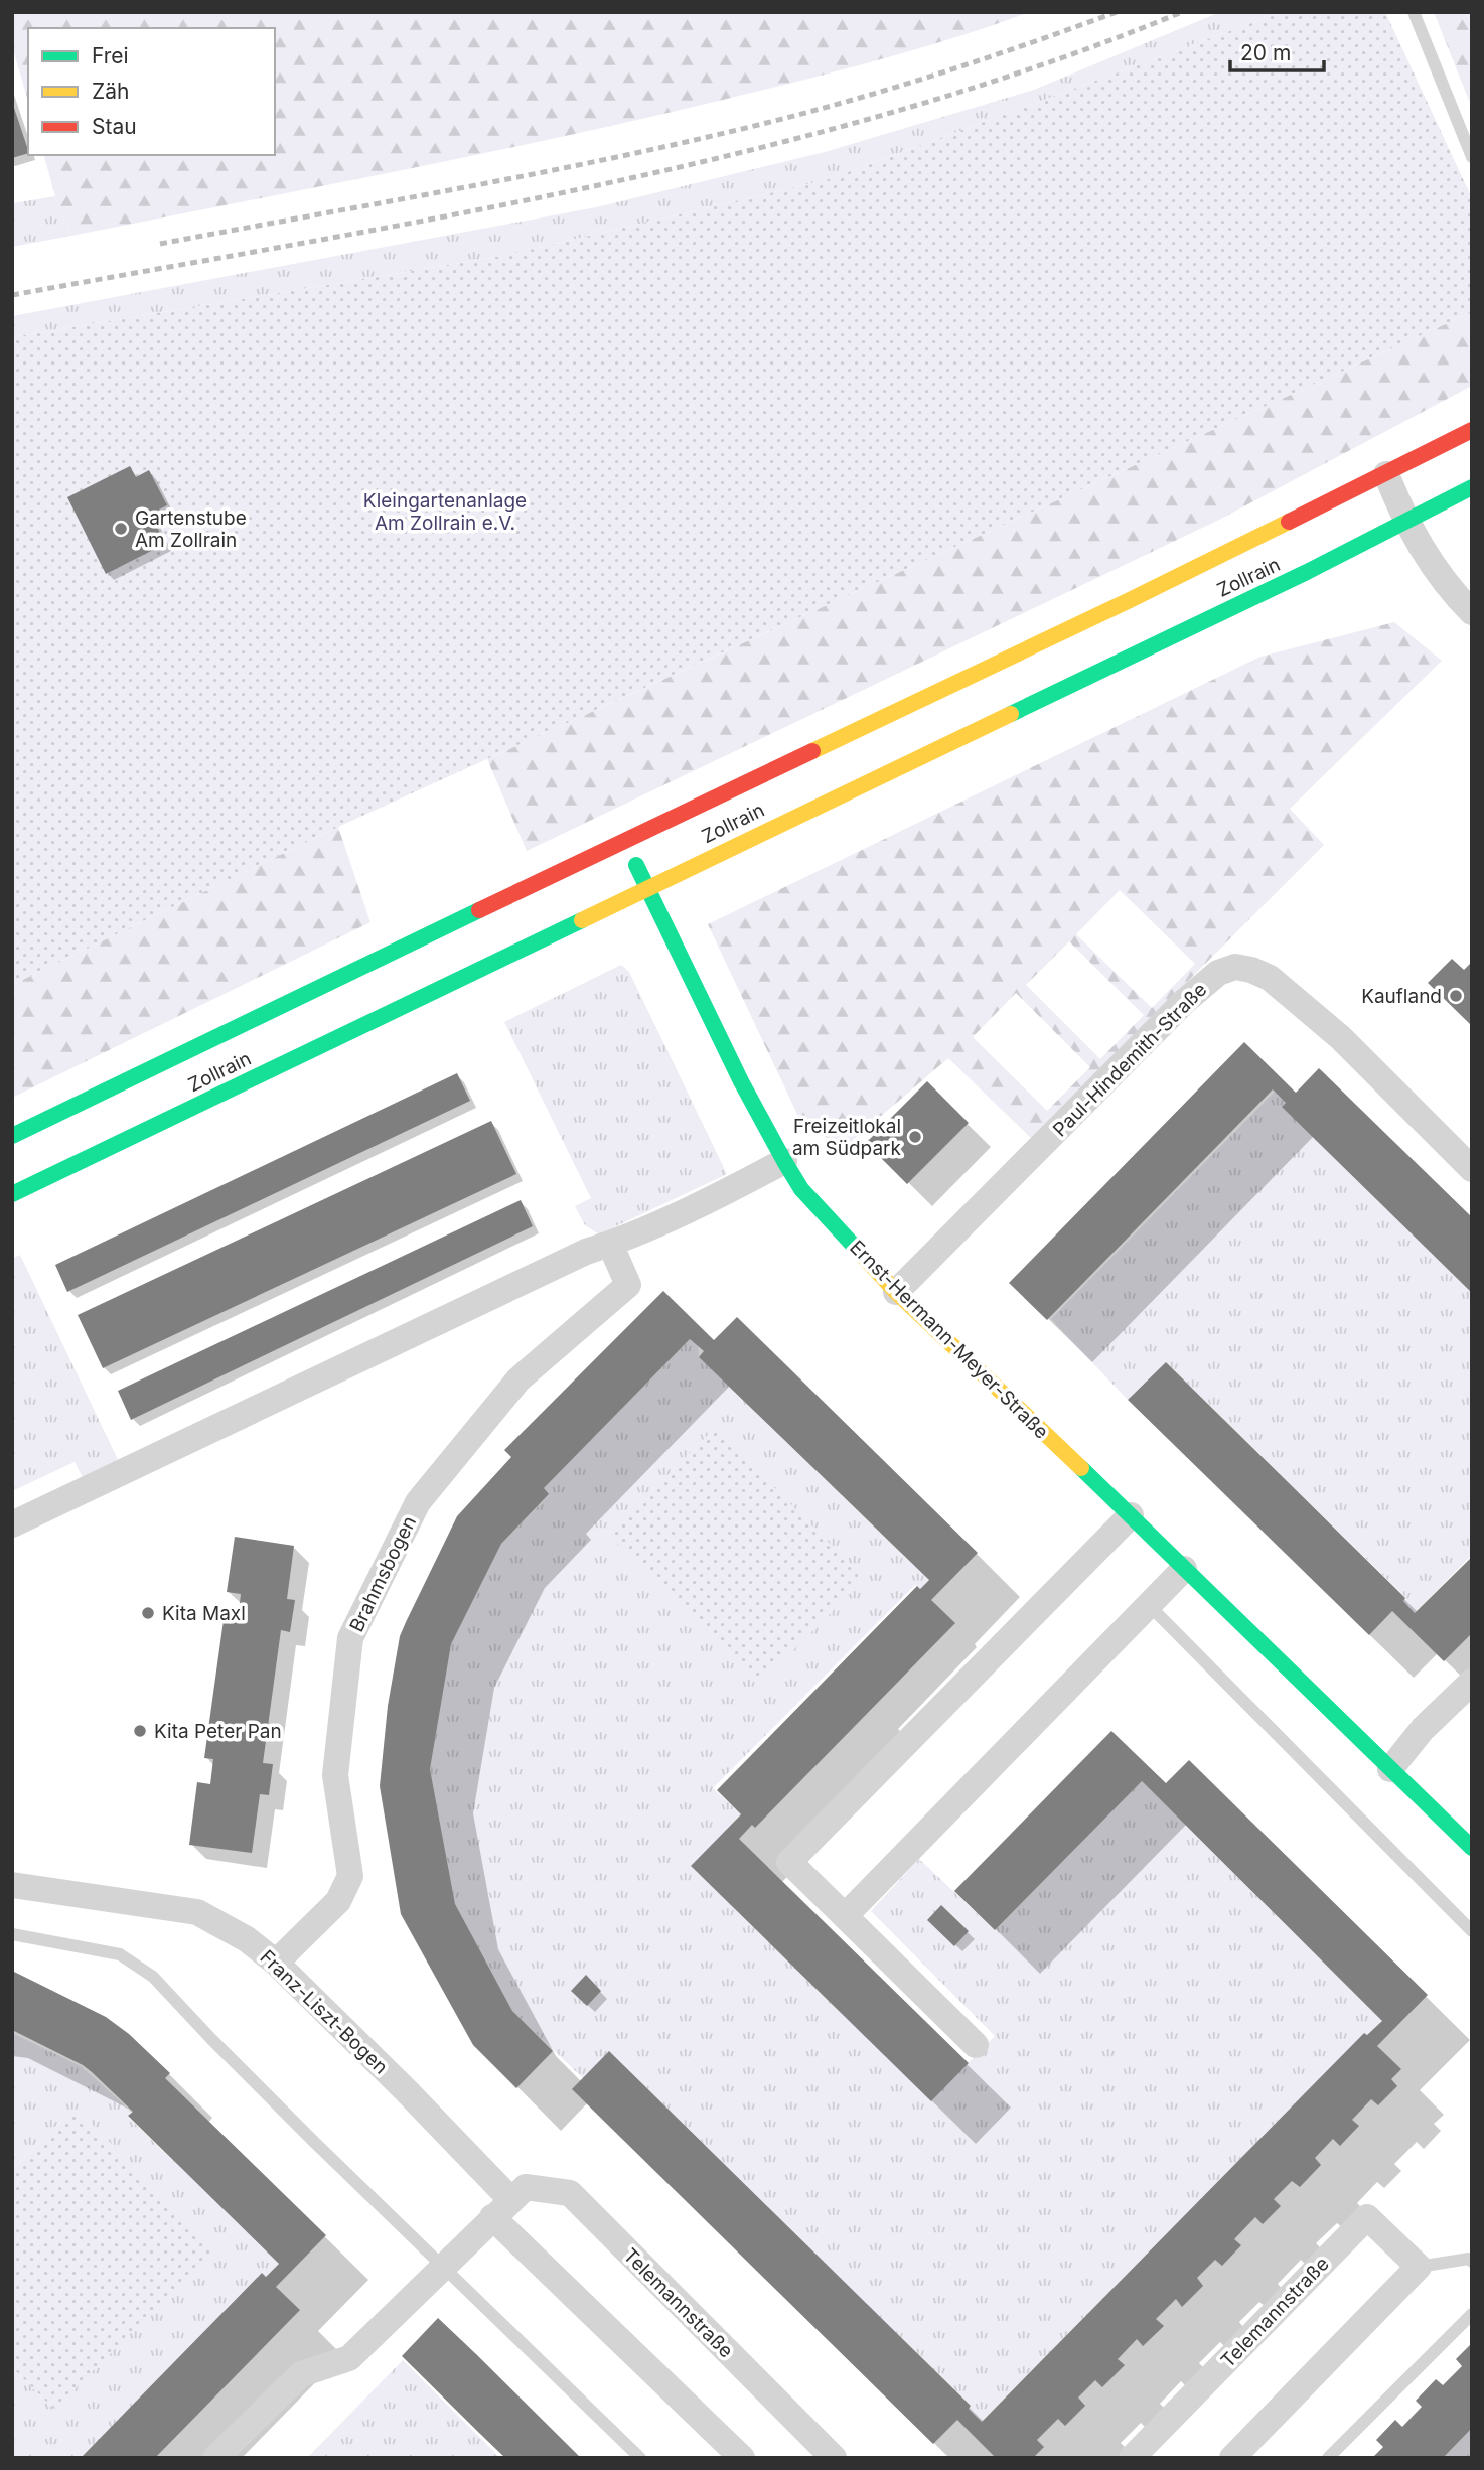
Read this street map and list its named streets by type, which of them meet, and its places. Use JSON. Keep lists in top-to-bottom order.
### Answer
{
  "streets": {
    "main road": ["Zollrain", "Ernst-Hermann-Meyer-Straße"],
    "street": [
      "Paul-Hindemith-Straße",
      "Brahmsbogen",
      "Franz-Liszt-Bogen",
      "Telemannstraße"
    ]
  },
  "crossings": [
    ["Zollrain", "Ernst-Hermann-Meyer-Straße"],
    ["Paul-Hindemith-Straße", "Ernst-Hermann-Meyer-Straße"],
    ["Brahmsbogen", "Franz-Liszt-Bogen"],
    ["Franz-Liszt-Bogen", "Telemannstraße"]
  ],
  "parks": ["Kleingartenanlage Am Zollrain e.V."],
  "places": [
    "Gartenstube Am Zollrain",
    "Kaufland",
    "Freizeitlokal am Südpark",
    "Kita Maxl",
    "Kita Peter Pan"
  ],
  "legend": ["Frei", "Zäh", "Stau"],
  "scale_bar": "20 m"
}
